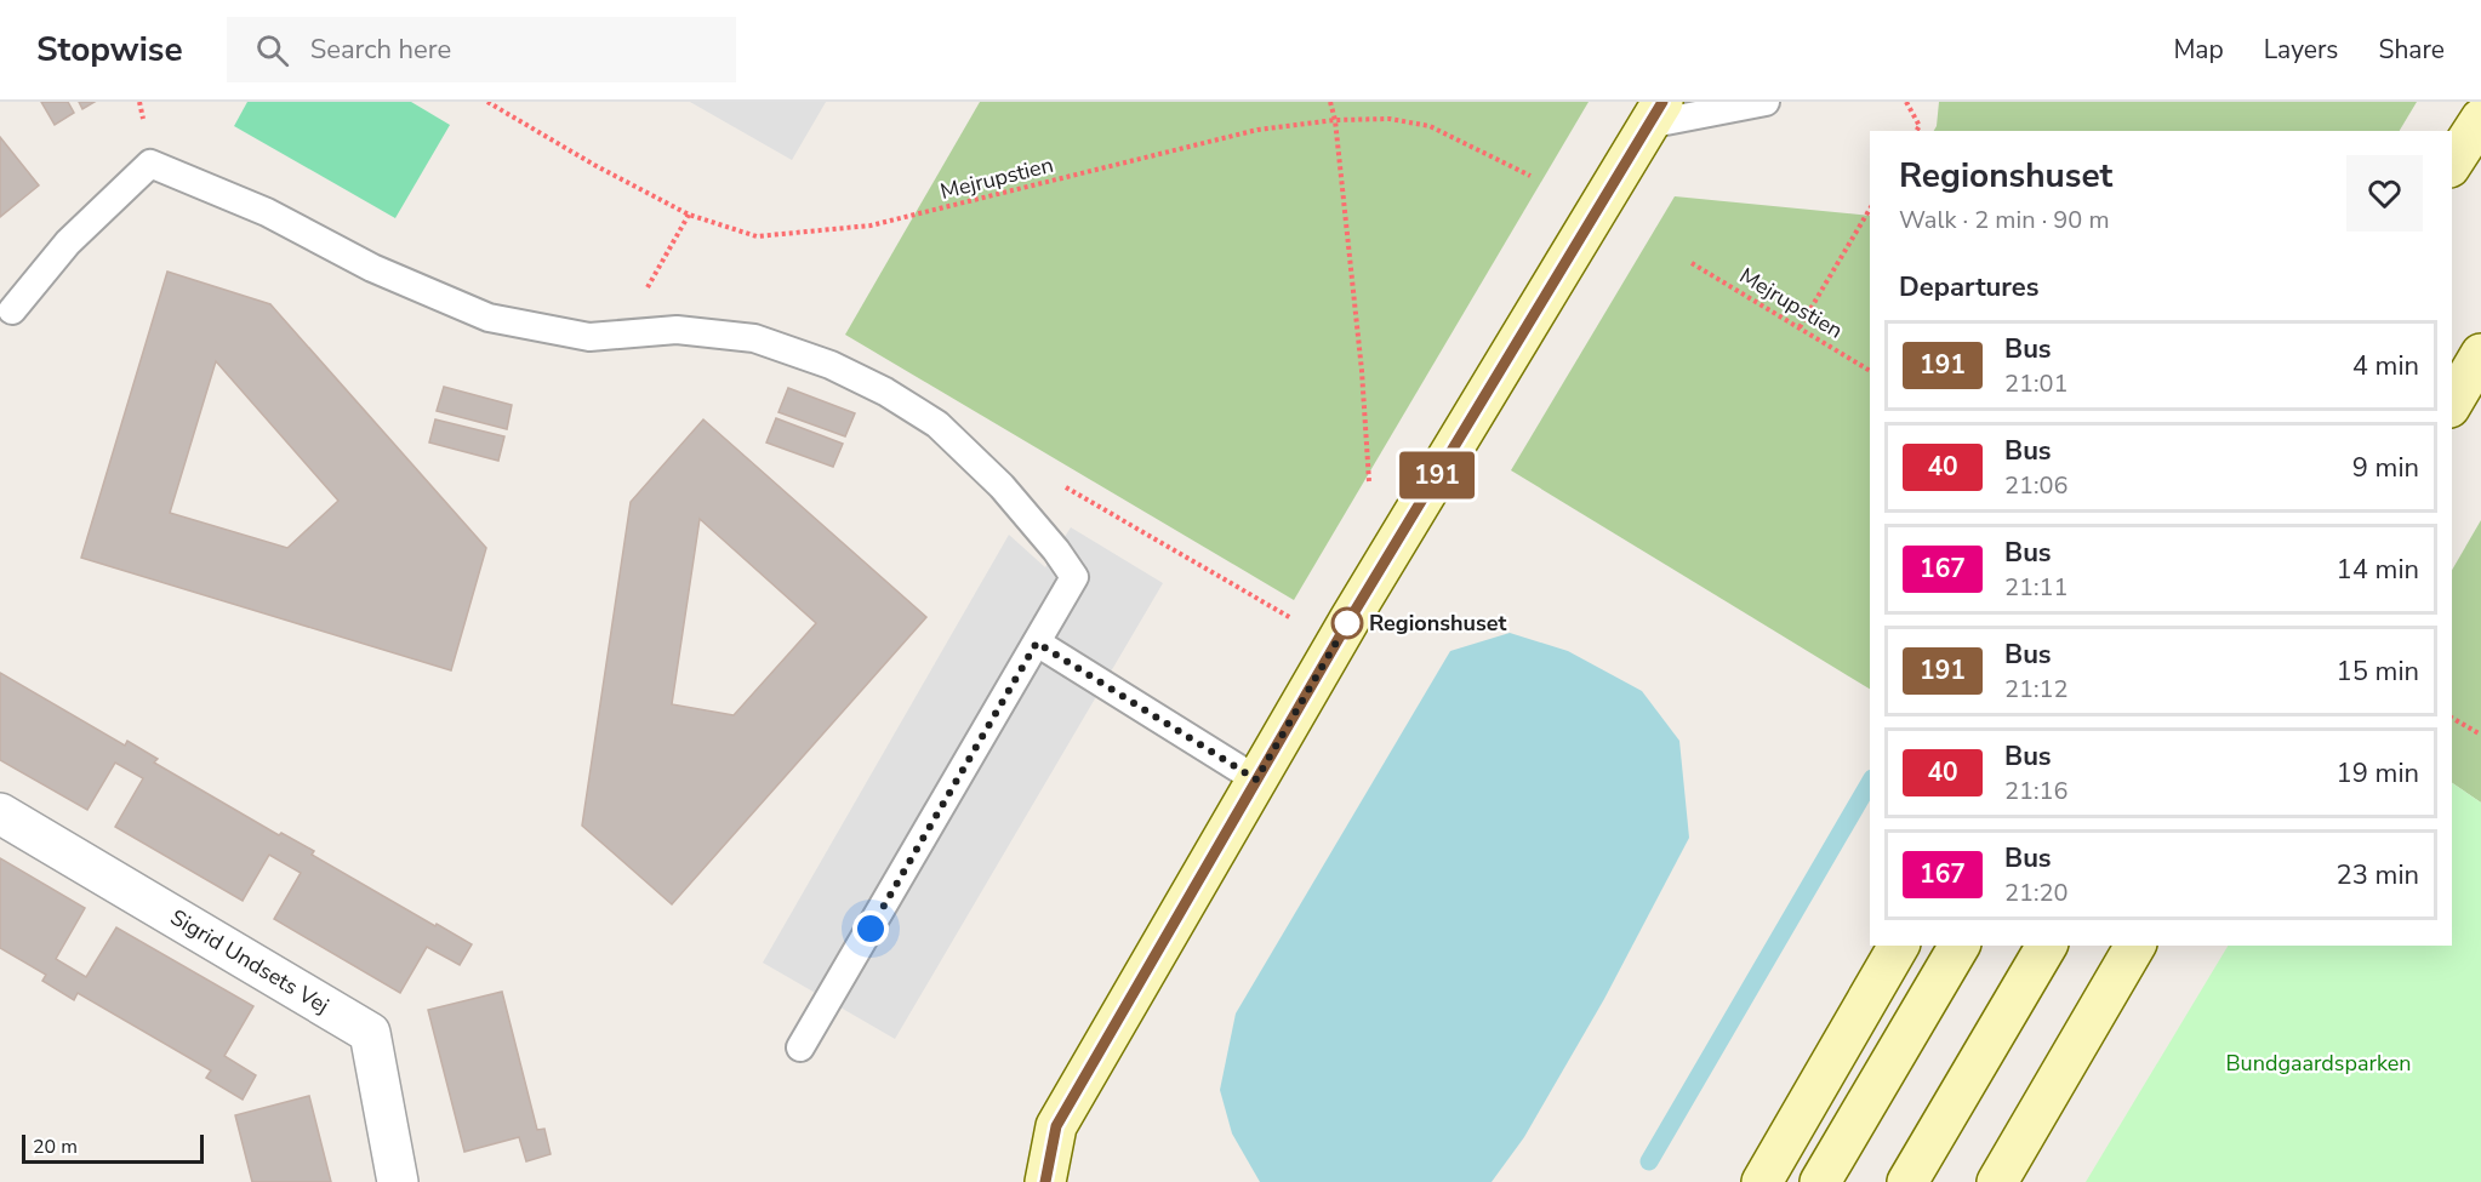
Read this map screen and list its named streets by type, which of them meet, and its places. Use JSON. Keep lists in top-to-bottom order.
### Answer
{
  "streets": {
    "street": ["Sigrid Undsets Vej"],
    "path": ["Mejrupstien"]
  },
  "parks": ["Bundgaardsparken"],
  "places": ["Regionshuset"],
  "lines": ["bus line 191"],
  "scale_bar": "20 m",
  "page": {
    "header": "Stopwise",
    "search": "Search here",
    "nav": ["Map", "Layers", "Share"],
    "on_map": "191",
    "heading": [
      ["Regionshuset", "Walk · 2 min · 90 m"],
      "Departures"
    ],
    "list": [
      {
        "mark": "191",
        "name": "Bus",
        "note": "21:01",
        "value": "4 min"
      },
      {
        "mark": "40",
        "name": "Bus",
        "note": "21:06",
        "value": "9 min"
      },
      {
        "mark": "167",
        "name": "Bus",
        "note": "21:11",
        "value": "14 min"
      },
      {
        "mark": "191",
        "name": "Bus",
        "note": "21:12",
        "value": "15 min"
      },
      {
        "mark": "40",
        "name": "Bus",
        "note": "21:16",
        "value": "19 min"
      },
      {
        "mark": "167",
        "name": "Bus",
        "note": "21:20",
        "value": "23 min"
      }
    ],
    "scale": "20 m"
  }
}
